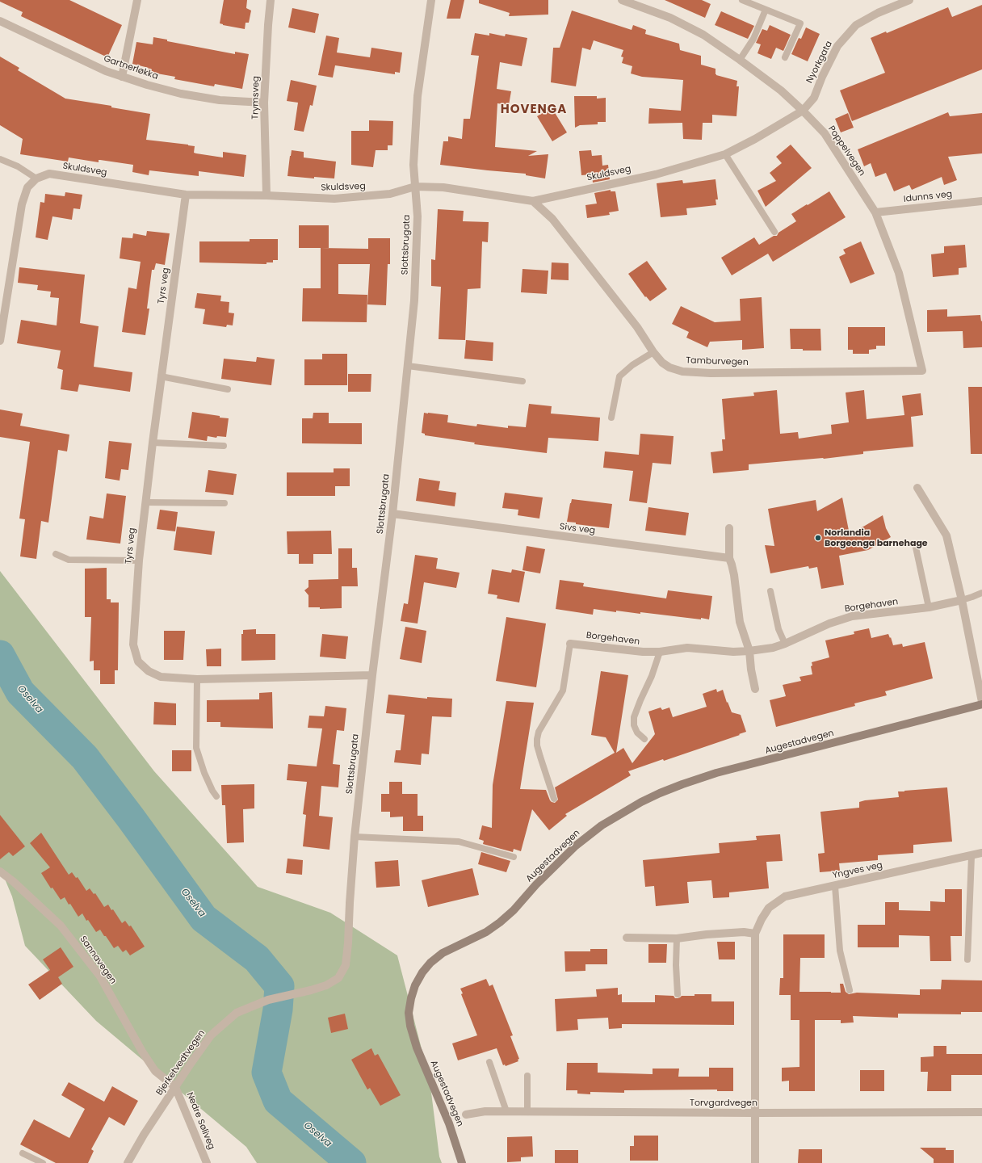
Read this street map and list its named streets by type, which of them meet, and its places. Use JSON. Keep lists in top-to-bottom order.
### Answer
{
  "streets": {
    "main road": ["Augestadvegen"],
    "street": [
      "Nyorkgata",
      "Gartnerløkka",
      "Trymsveg",
      "Poppelvegen",
      "Skuldsveg",
      "Idunns veg",
      "Slottsbrugata",
      "Tyrs veg",
      "Tamburvegen",
      "Sivs veg",
      "Borgehaven",
      "Yngves veg",
      "Sannavegen",
      "Bjerketvedtvegen",
      "Torvgardvegen",
      "Nedre Søliveg"
    ]
  },
  "crossings": [
    ["Nyorkgata", "Poppelvegen"],
    ["Nyorkgata", "Skuldsveg"],
    ["Gartnerløkka", "Trymsveg"],
    ["Trymsveg", "Skuldsveg"],
    ["Poppelvegen", "Skuldsveg"],
    ["Poppelvegen", "Idunns veg"],
    ["Poppelvegen", "Tamburvegen"],
    ["Skuldsveg", "Slottsbrugata"],
    ["Skuldsveg", "Tyrs veg"],
    ["Skuldsveg", "Tamburvegen"],
    ["Slottsbrugata", "Tyrs veg"],
    ["Slottsbrugata", "Sivs veg"],
    ["Slottsbrugata", "Bjerketvedtvegen"],
    ["Yngves veg", "Torvgardvegen"],
    ["Sannavegen", "Bjerketvedtvegen"],
    ["Sannavegen", "Nedre Søliveg"],
    ["Bjerketvedtvegen", "Nedre Søliveg"]
  ],
  "districts": ["HOVENGA"],
  "water": ["Oselva"],
  "places": ["Norlandia Borgeenga barnehage"]
}
